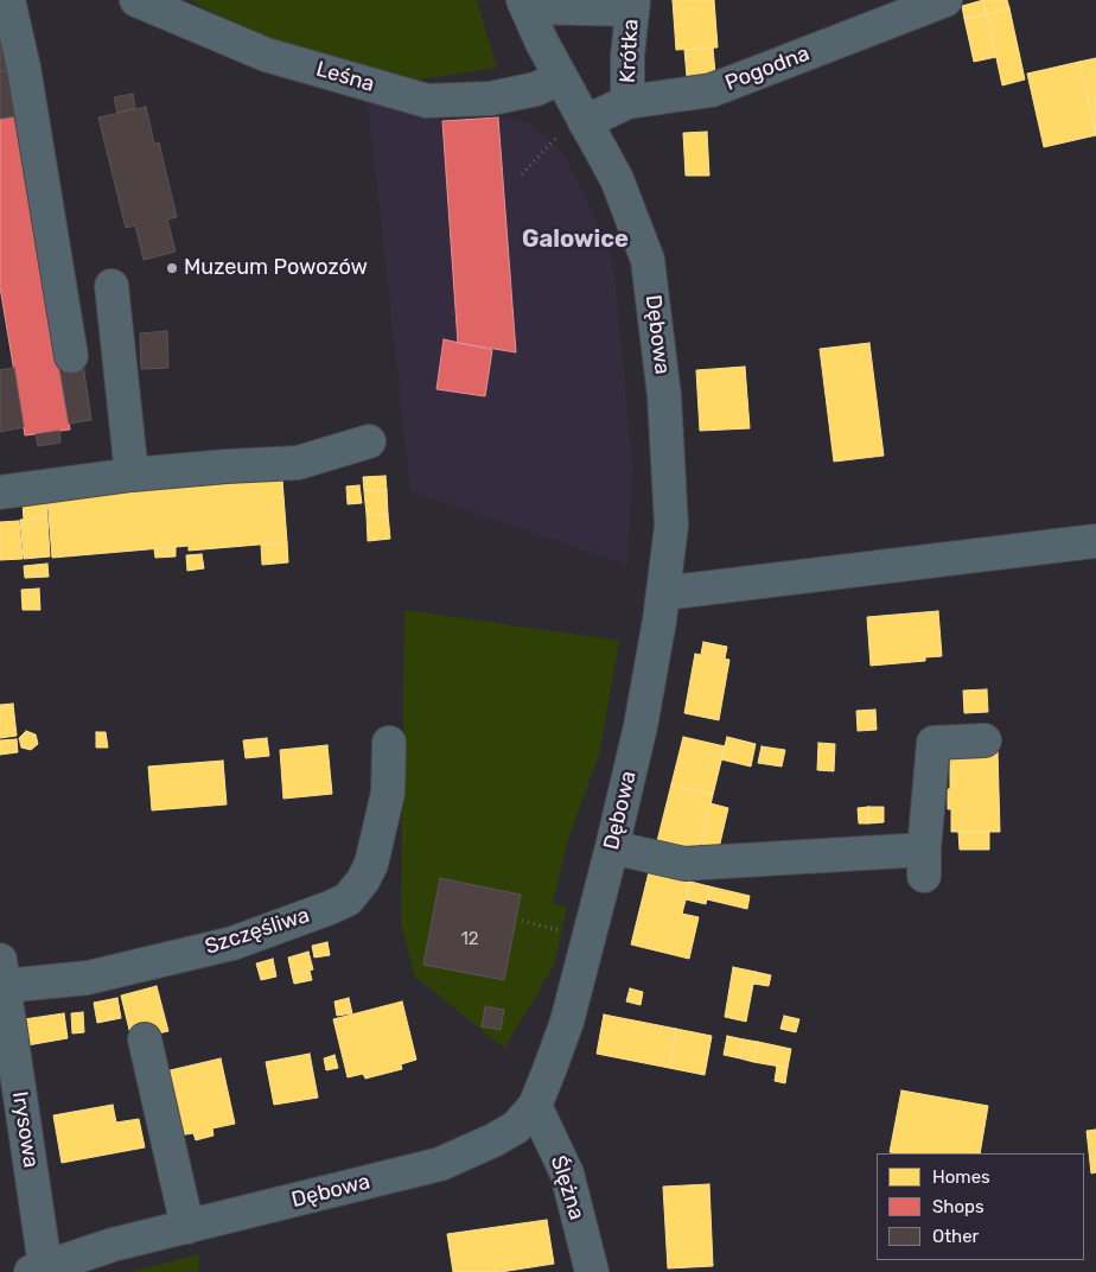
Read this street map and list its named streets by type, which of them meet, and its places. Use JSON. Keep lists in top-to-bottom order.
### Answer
{
  "streets": {
    "street": [
      "Krótka",
      "Pogodna",
      "Leśna",
      "Dębowa",
      "Szczęśliwa",
      "Irysowa",
      "Ślężna"
    ]
  },
  "crossings": [
    ["Krótka", "Pogodna"],
    ["Pogodna", "Dębowa"],
    ["Leśna", "Dębowa"],
    ["Dębowa", "Irysowa"],
    ["Dębowa", "Ślężna"],
    ["Szczęśliwa", "Irysowa"]
  ],
  "districts": ["Galowice"],
  "places": ["Muzeum Powozów"],
  "house_numbers": ["12"],
  "legend": ["Homes", "Shops", "Other"]
}
